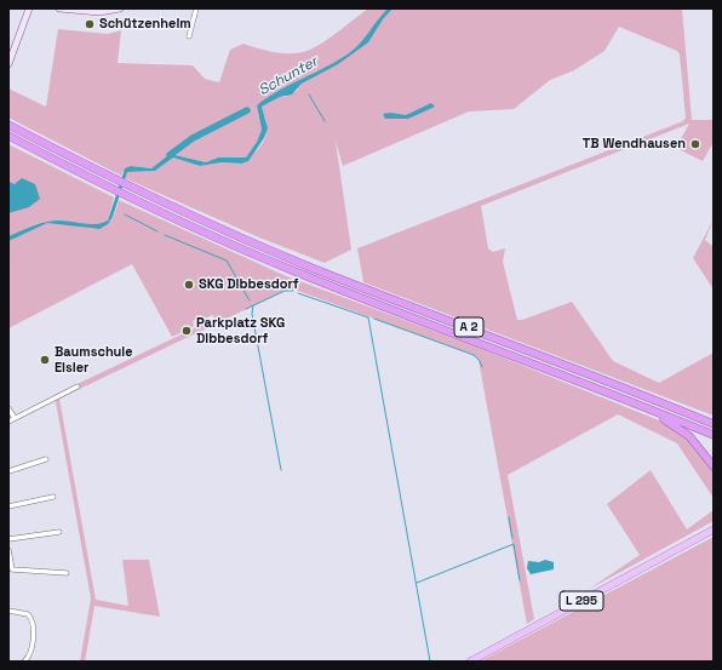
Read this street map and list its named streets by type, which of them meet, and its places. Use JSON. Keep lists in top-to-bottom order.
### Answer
{
  "streets": {
    "highway": ["A 2"],
    "main road": ["L 295"]
  },
  "water": ["Schunter"],
  "places": [
    "Schützenheim",
    "TB Wendhausen",
    "SKG Dibbesdorf",
    "Parkplatz SKG Dibbesdorf",
    "Baumschule Eisler"
  ]
}
